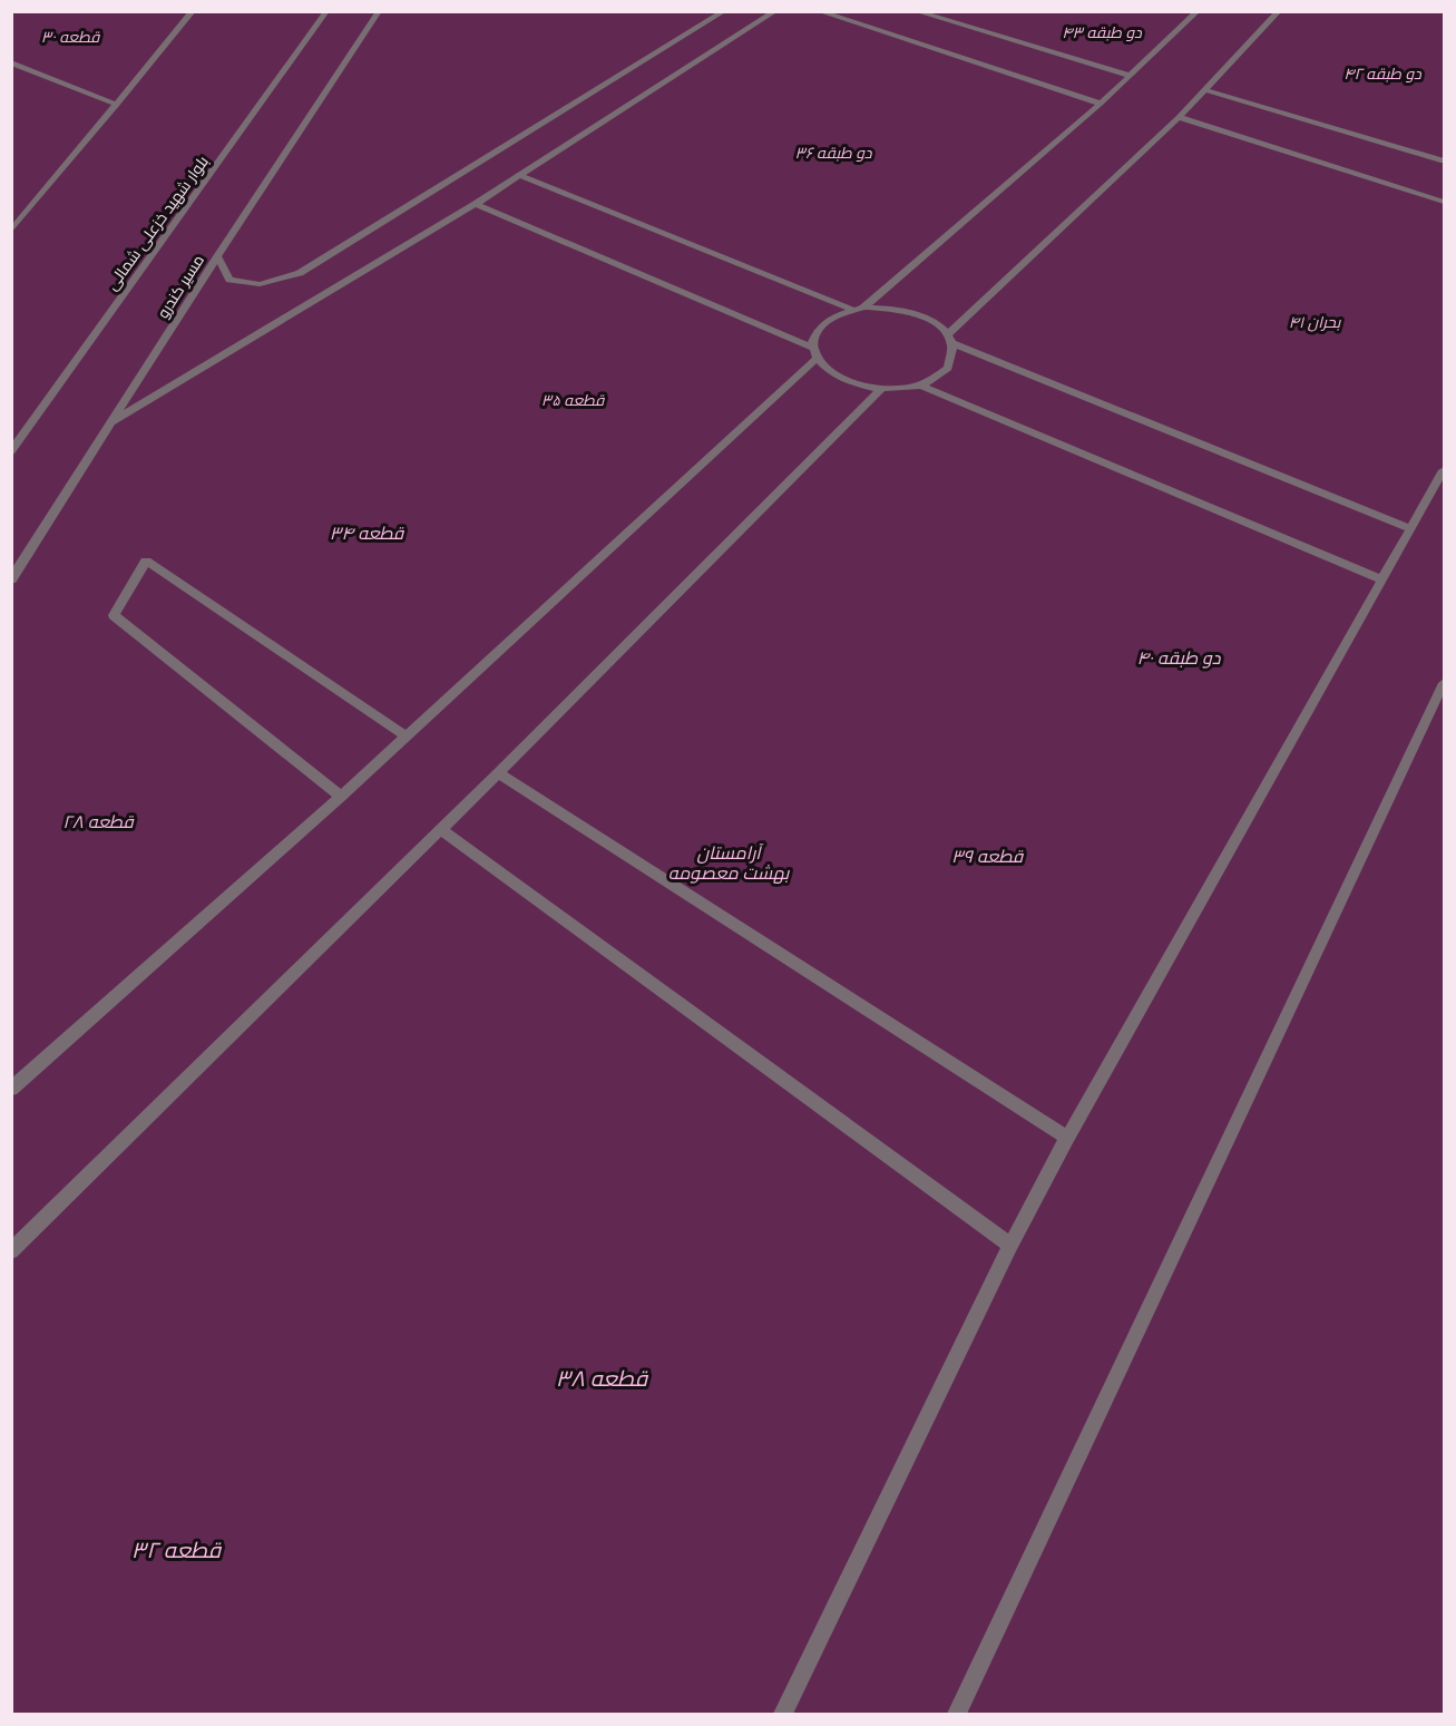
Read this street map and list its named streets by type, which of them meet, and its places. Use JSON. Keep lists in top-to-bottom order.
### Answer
{
  "streets": {
    "lane": ["بلوار شهید خزعلی شمالی", "مسیر کندرو"]
  },
  "parks": [
    "۴۳ دو طبقه",
    "قطعه ۳۰",
    "۴۲ دو طبقه",
    "۳۶ دو طبقه",
    "۴۱ بحران",
    "قطعه ۳۵",
    "قطعه ۳۴",
    "۴۰ دو طبقه",
    "قطعه ۲۸",
    "آرامستان بهشت معصومه",
    "قطعه ۳۹",
    "قطعه ۳۸",
    "قطعه ۳۲"
  ]
}
